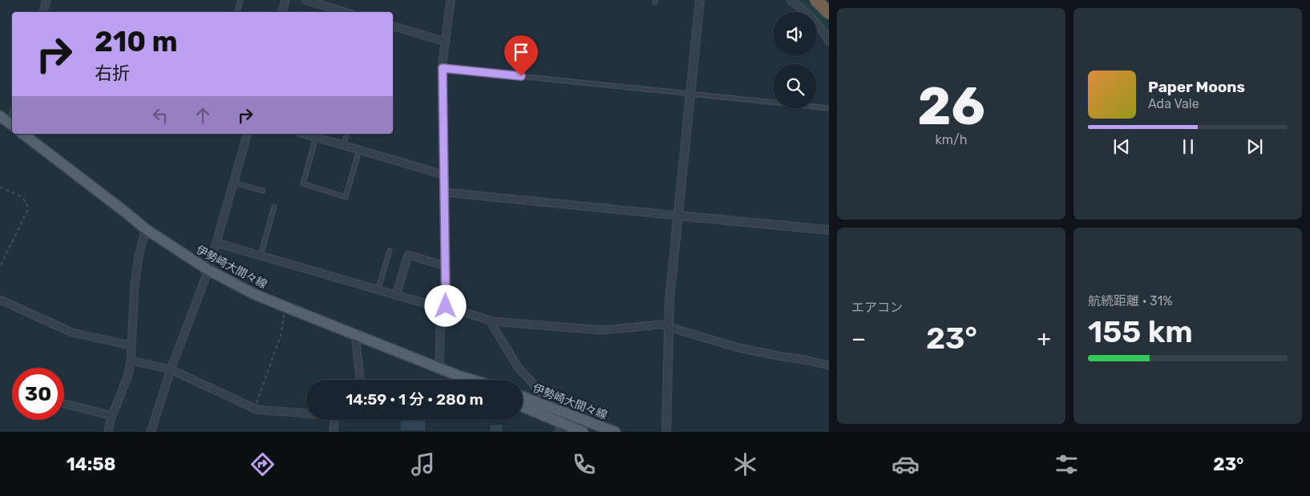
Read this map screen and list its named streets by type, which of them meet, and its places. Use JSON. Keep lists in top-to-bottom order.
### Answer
{
  "streets": {
    "main road": ["伊勢崎大間々線"]
  },
  "page": {
    "tile": [
      ["26", "km/h"],
      "エアコン",
      ["航続距離 · 31%", "155 km"]
    ],
    "turn": ["210 m", "右折"],
    "song": ["Paper Moons", "Ada Vale"],
    "heat": ["−", "23°", "+"],
    "limit": "30",
    "trip": "14:59 · 1 分 · 280 m",
    "tabs": ["14:58", "23°"]
  }
}
